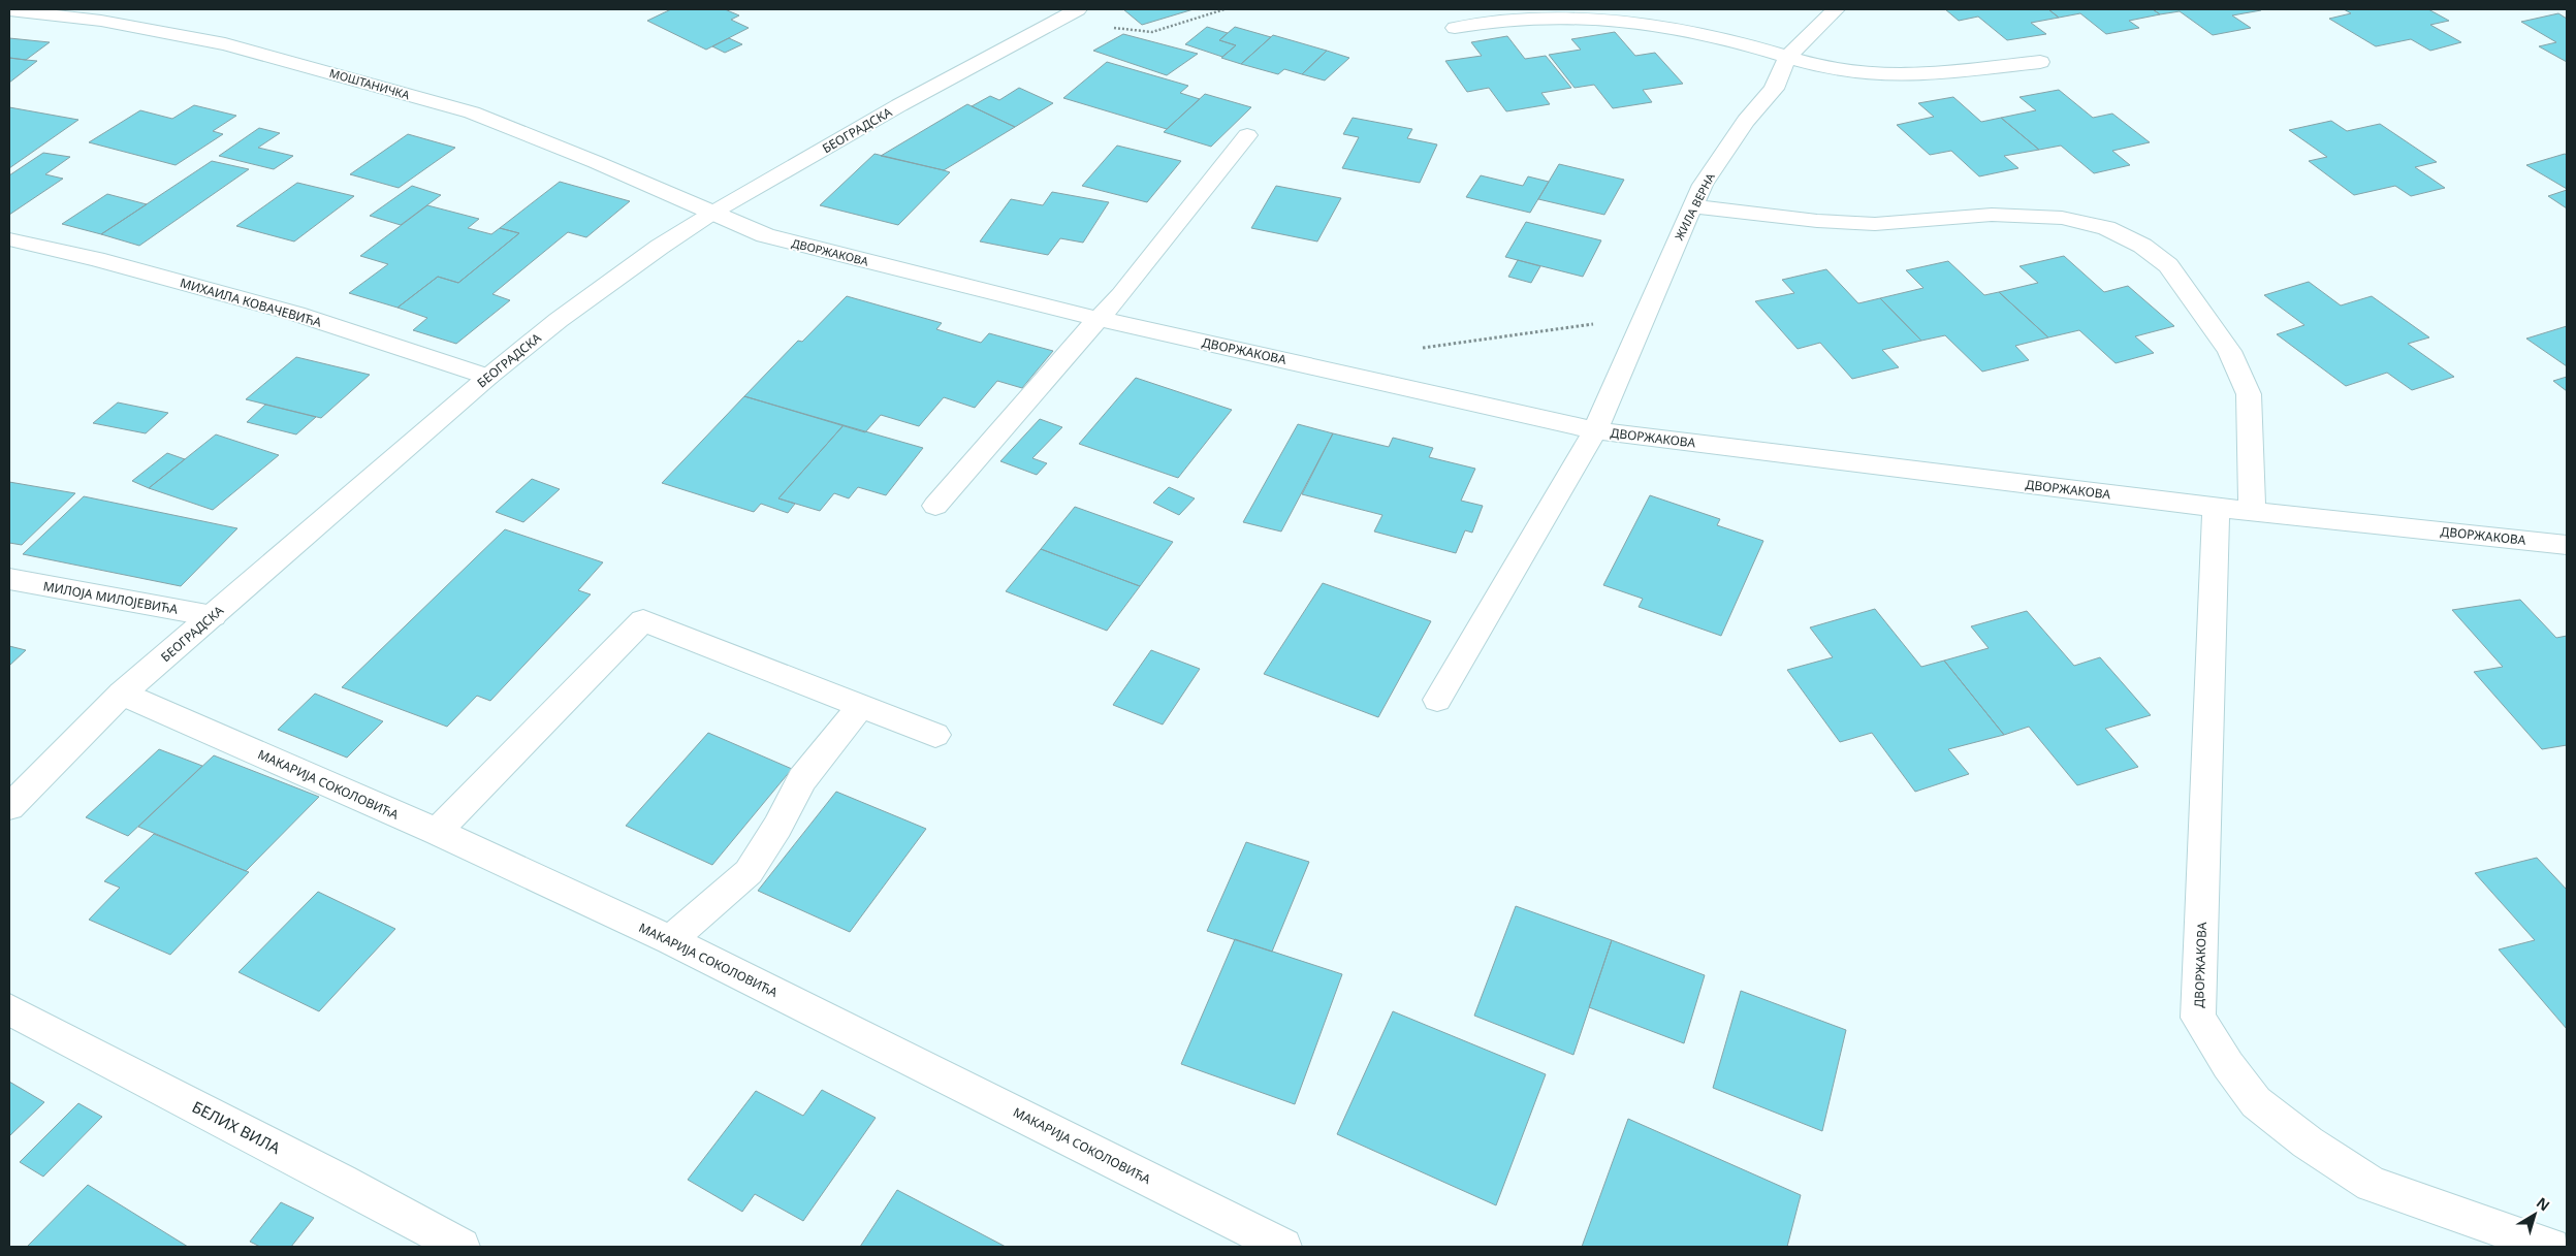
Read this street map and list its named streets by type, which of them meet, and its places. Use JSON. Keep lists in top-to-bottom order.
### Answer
{
  "streets": {
    "street": [
      "МОШТАНИЧКА",
      "БЕОГРАДСКА",
      "ЖИЛА ВЕРНА",
      "ДВОРЖАКОВА",
      "МИХАИЛА КОВАЧЕВИЋА",
      "МИЛОЈА МИЛОЈЕВИЋА",
      "МАКАРИЈА СОКОЛОВИЋА",
      "БЕЛИХ ВИЛА"
    ]
  },
  "crossings": [
    ["МОШТАНИЧКА", "БЕОГРАДСКА"],
    ["МОШТАНИЧКА", "ДВОРЖАКОВА"],
    ["БЕОГРАДСКА", "ДВОРЖАКОВА"],
    ["БЕОГРАДСКА", "МИХАИЛА КОВАЧЕВИЋА"],
    ["БЕОГРАДСКА", "МИЛОЈА МИЛОЈЕВИЋА"],
    ["БЕОГРАДСКА", "МАКАРИЈА СОКОЛОВИЋА"],
    ["ЖИЛА ВЕРНА", "ДВОРЖАКОВА"]
  ],
  "north": "top right"
}
